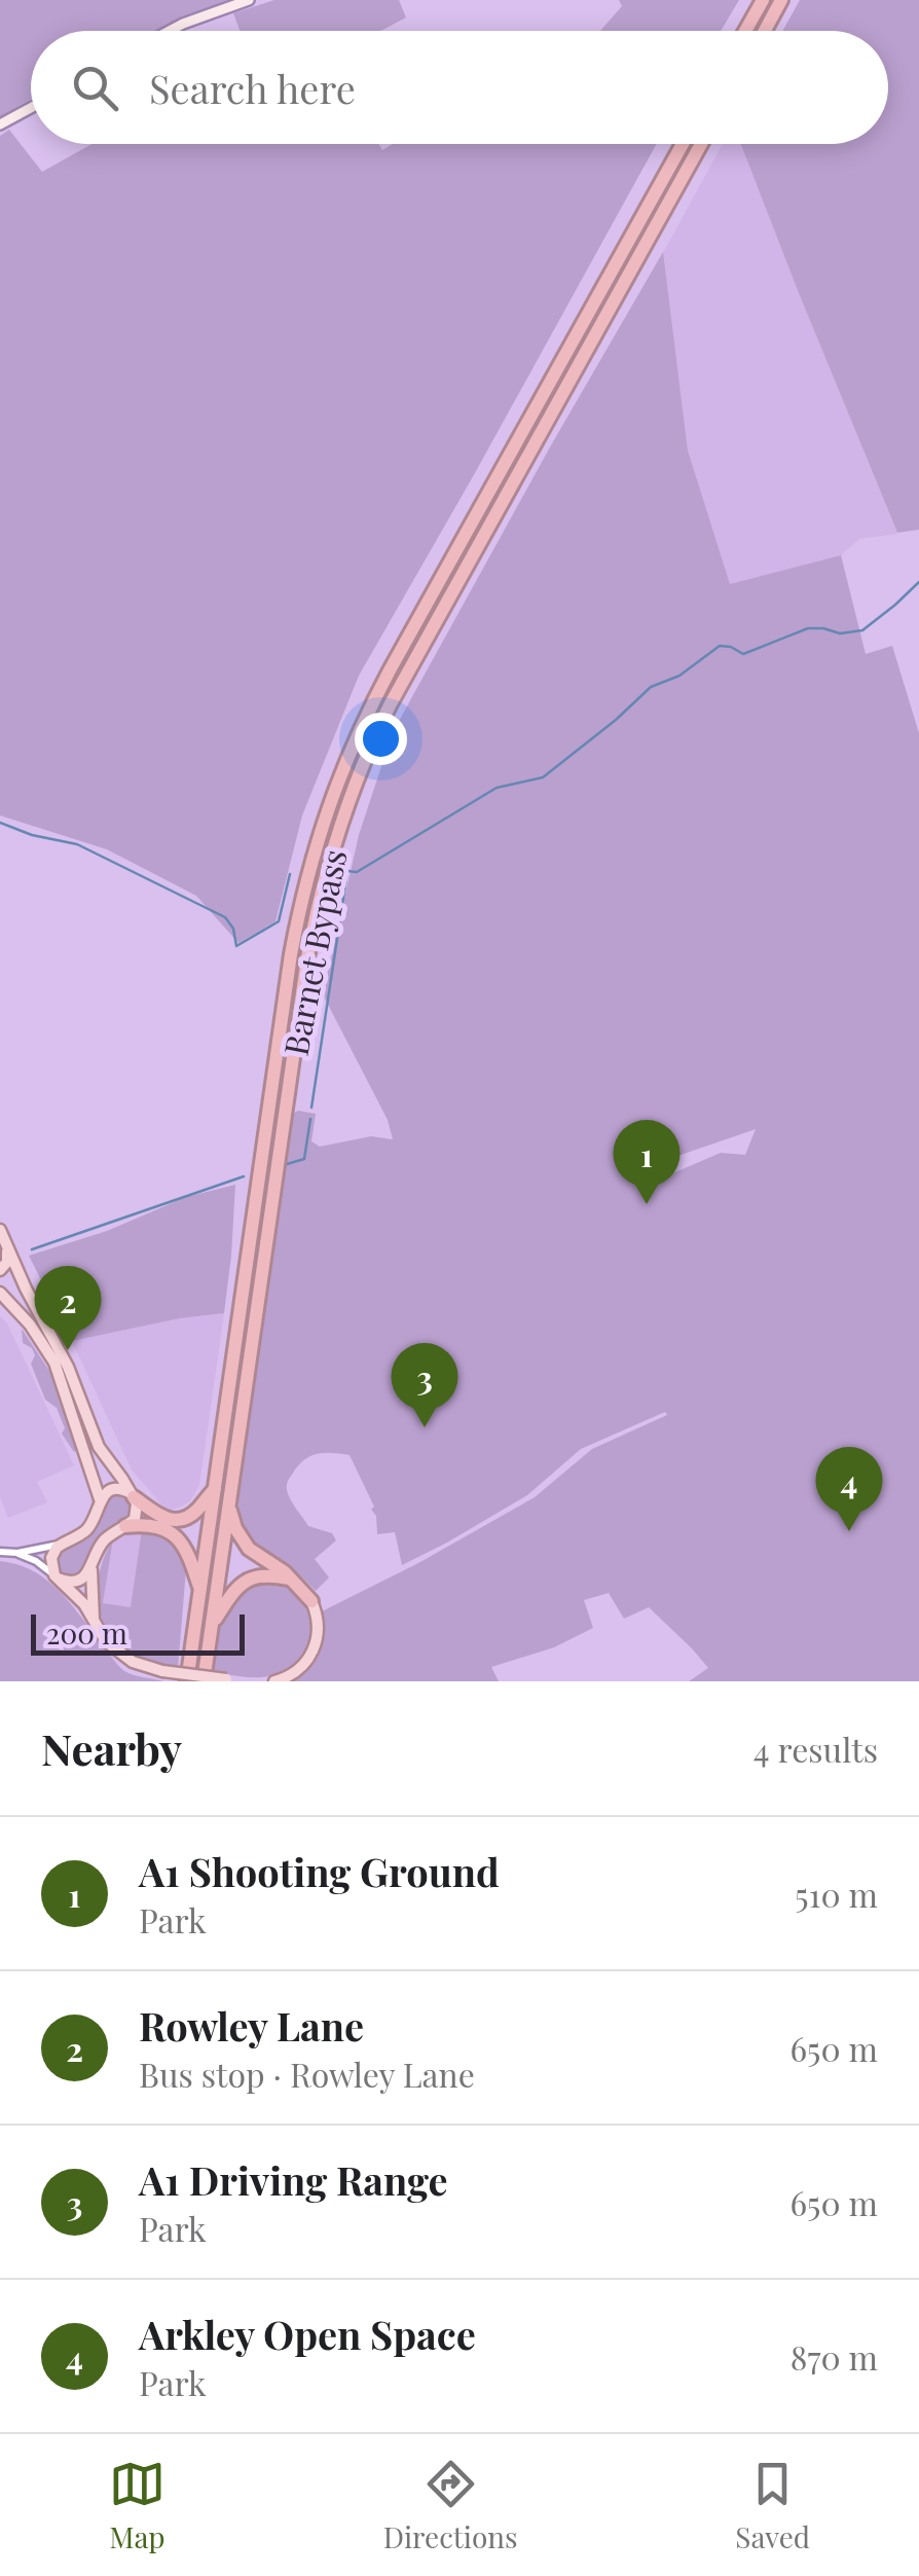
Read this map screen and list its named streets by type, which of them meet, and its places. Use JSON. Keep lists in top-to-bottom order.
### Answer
{
  "streets": {
    "highway": ["Barnet Bypass"]
  },
  "scale_bar": "200 m",
  "page": {
    "search": "Search here",
    "pins": [
      "1",
      "2",
      "3",
      "4"
    ],
    "scale": "200 m",
    "heading": ["Nearby", "4 results"],
    "list": [
      {
        "mark": "1",
        "name": "A1 Shooting Ground",
        "note": "Park",
        "value": "510 m"
      },
      {
        "mark": "2",
        "name": "Rowley Lane",
        "note": "Bus stop · Rowley Lane",
        "value": "650 m"
      },
      {
        "mark": "3",
        "name": "A1 Driving Range",
        "note": "Park",
        "value": "650 m"
      },
      {
        "mark": "4",
        "name": "Arkley Open Space",
        "note": "Park",
        "value": "870 m"
      }
    ],
    "nav": ["Map", "Directions", "Saved"]
  }
}
